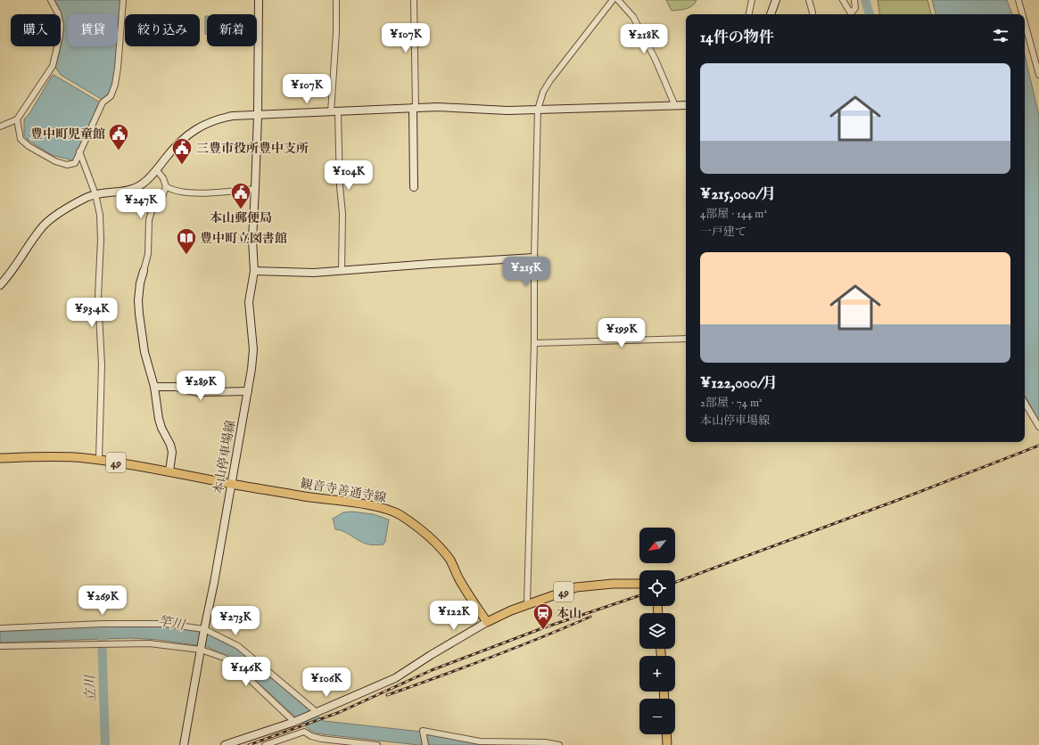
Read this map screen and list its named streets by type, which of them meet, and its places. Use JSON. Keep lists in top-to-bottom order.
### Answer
{
  "streets": {
    "main road": ["49", "観音寺善通寺線"],
    "street": ["本山停車場線"]
  },
  "crossings": [
    ["本山停車場線", "観音寺善通寺線"],
    ["49", "観音寺善通寺線"]
  ],
  "water": ["竿川", "立川"],
  "places": {
    "public building": ["豊中町児童館", "三豊市役所豊中支所", "本山郵便局"],
    "library": ["豊中町立図書館"],
    "station": ["本山"]
  },
  "north": "bottom left",
  "page": {
    "chip": [
      "購入",
      "賃貸",
      "絞り込み",
      "新着"
    ],
    "heading": "14件の物件",
    "price": [
      "¥107K",
      "¥218K",
      "¥107K",
      "¥104K",
      "¥247K",
      "¥215K",
      "¥93.4K",
      "¥199K",
      "¥289K",
      "¥269K",
      "¥122K",
      "¥273K",
      "¥146K",
      "¥106K"
    ],
    "list": [
      {
        "name": "¥215,000/月",
        "note": "4部屋 · 144 m² · 一戸建て"
      },
      {
        "name": "¥122,000/月",
        "note": "2部屋 · 74 m² · 本山停車場線"
      }
    ],
    "map_buttons": ["+", "−"]
  }
}
